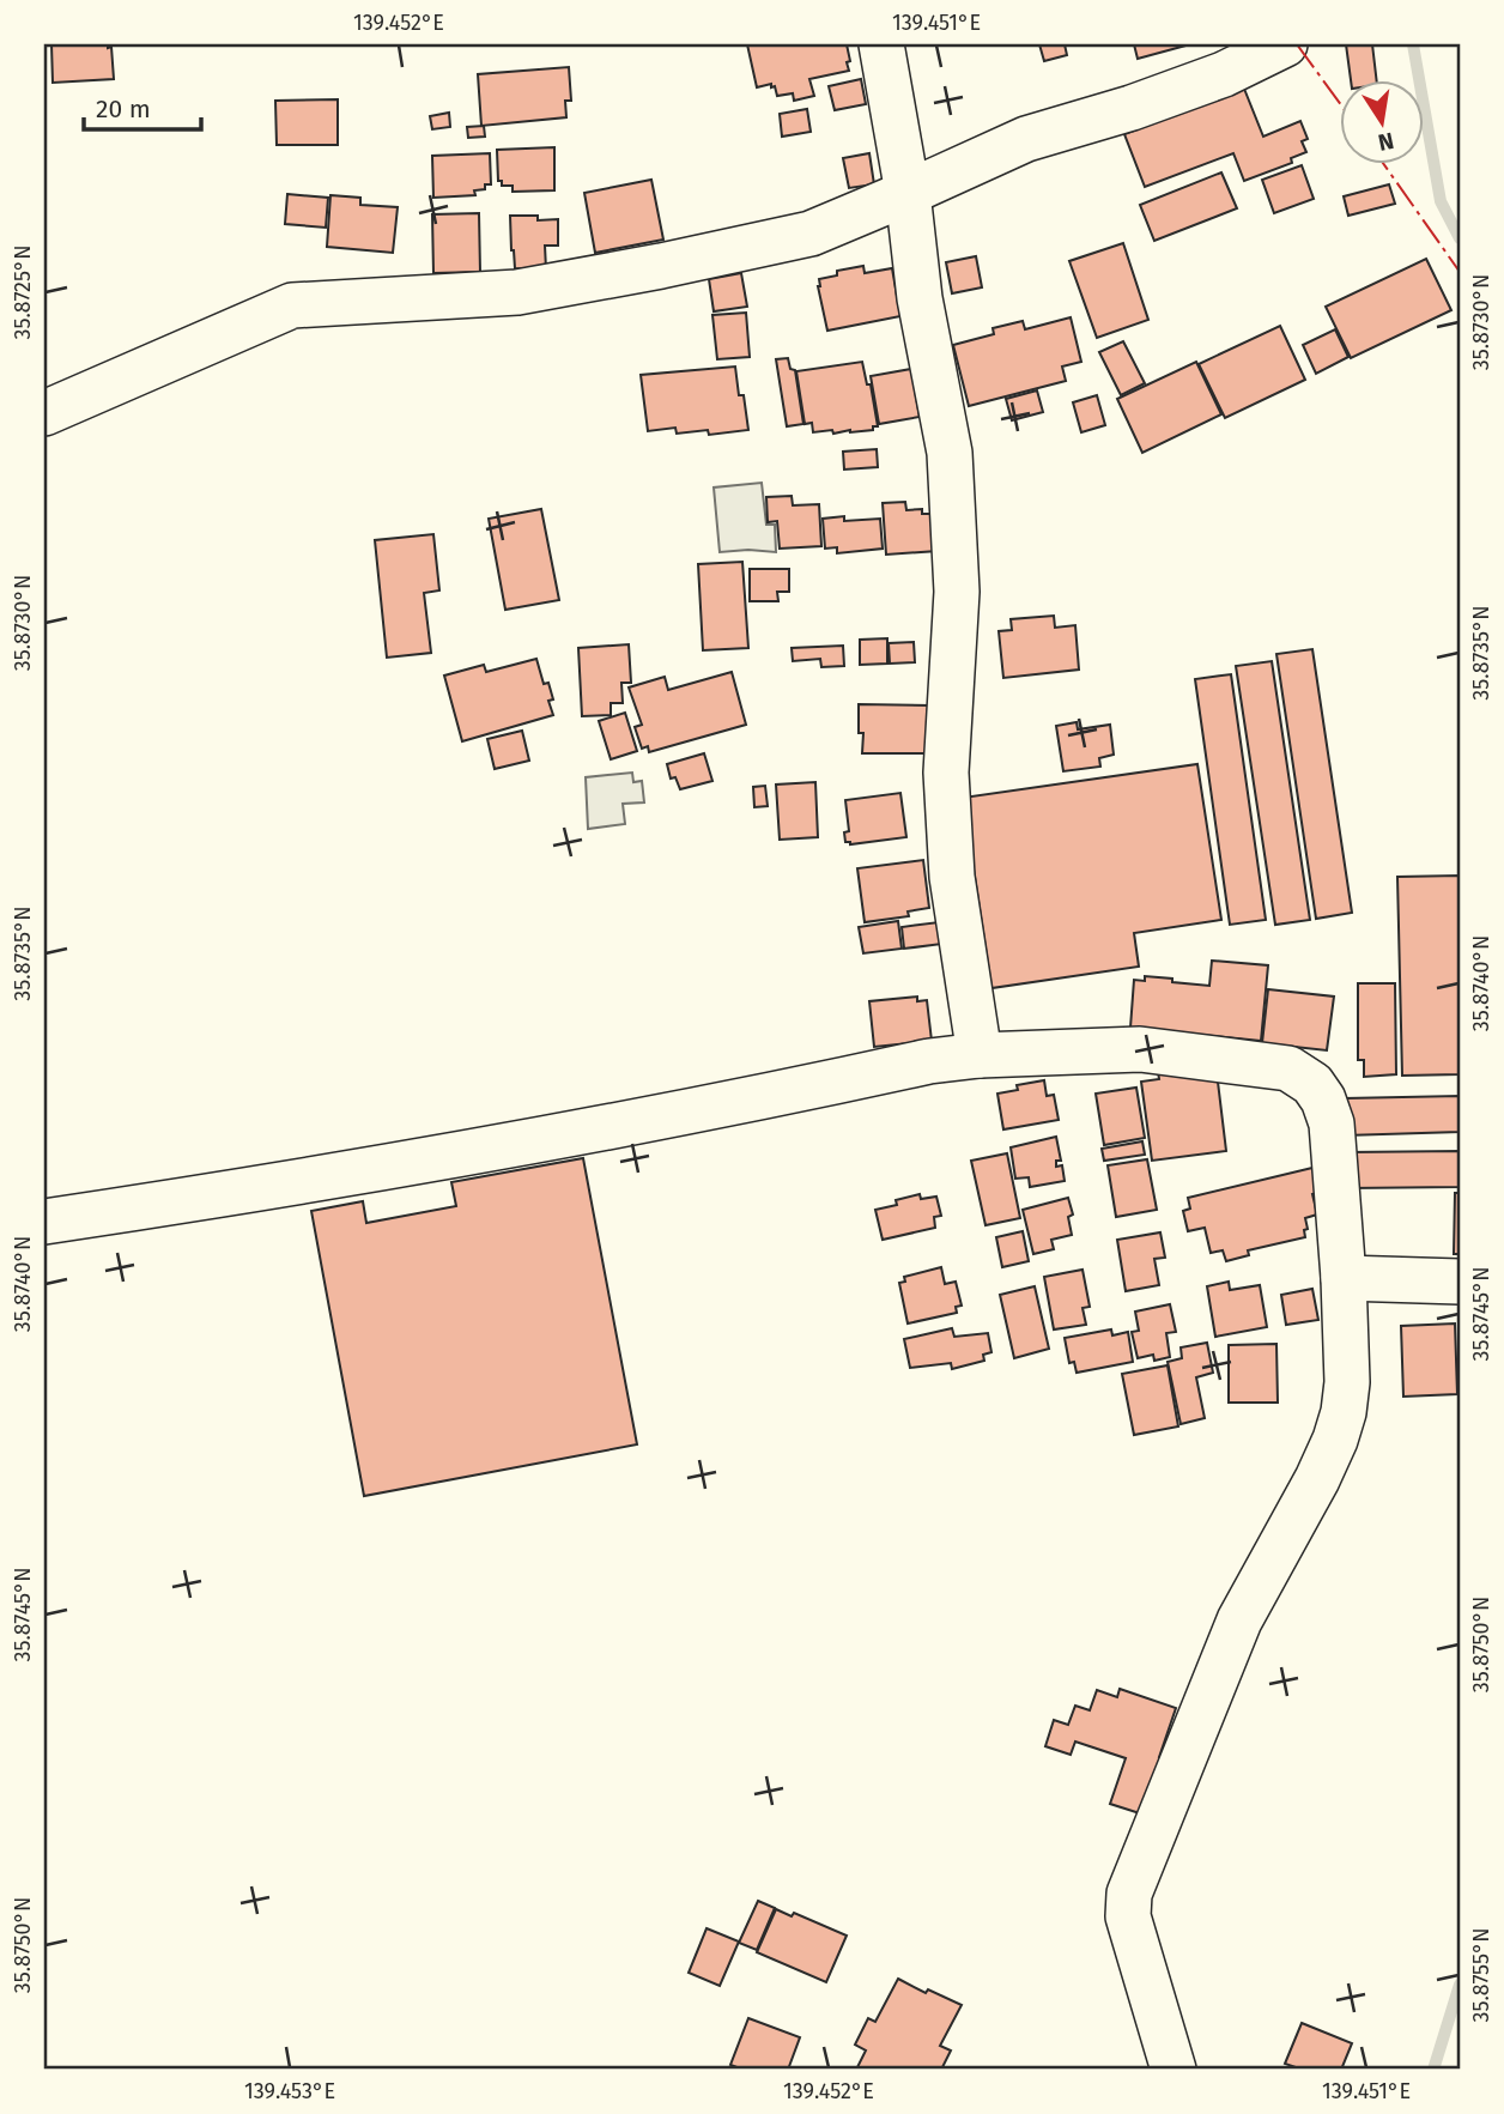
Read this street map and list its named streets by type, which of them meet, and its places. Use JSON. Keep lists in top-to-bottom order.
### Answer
{
  "scale_bar": "20 m",
  "north": "bottom",
  "coordinates": [
    "139.452°E",
    "139.451°E",
    "35.8725°N",
    "35.8730°N",
    "35.8735°N",
    "35.8740°N",
    "35.8745°N",
    "35.8750°N",
    "35.8755°N",
    "139.453°E"
  ]
}
